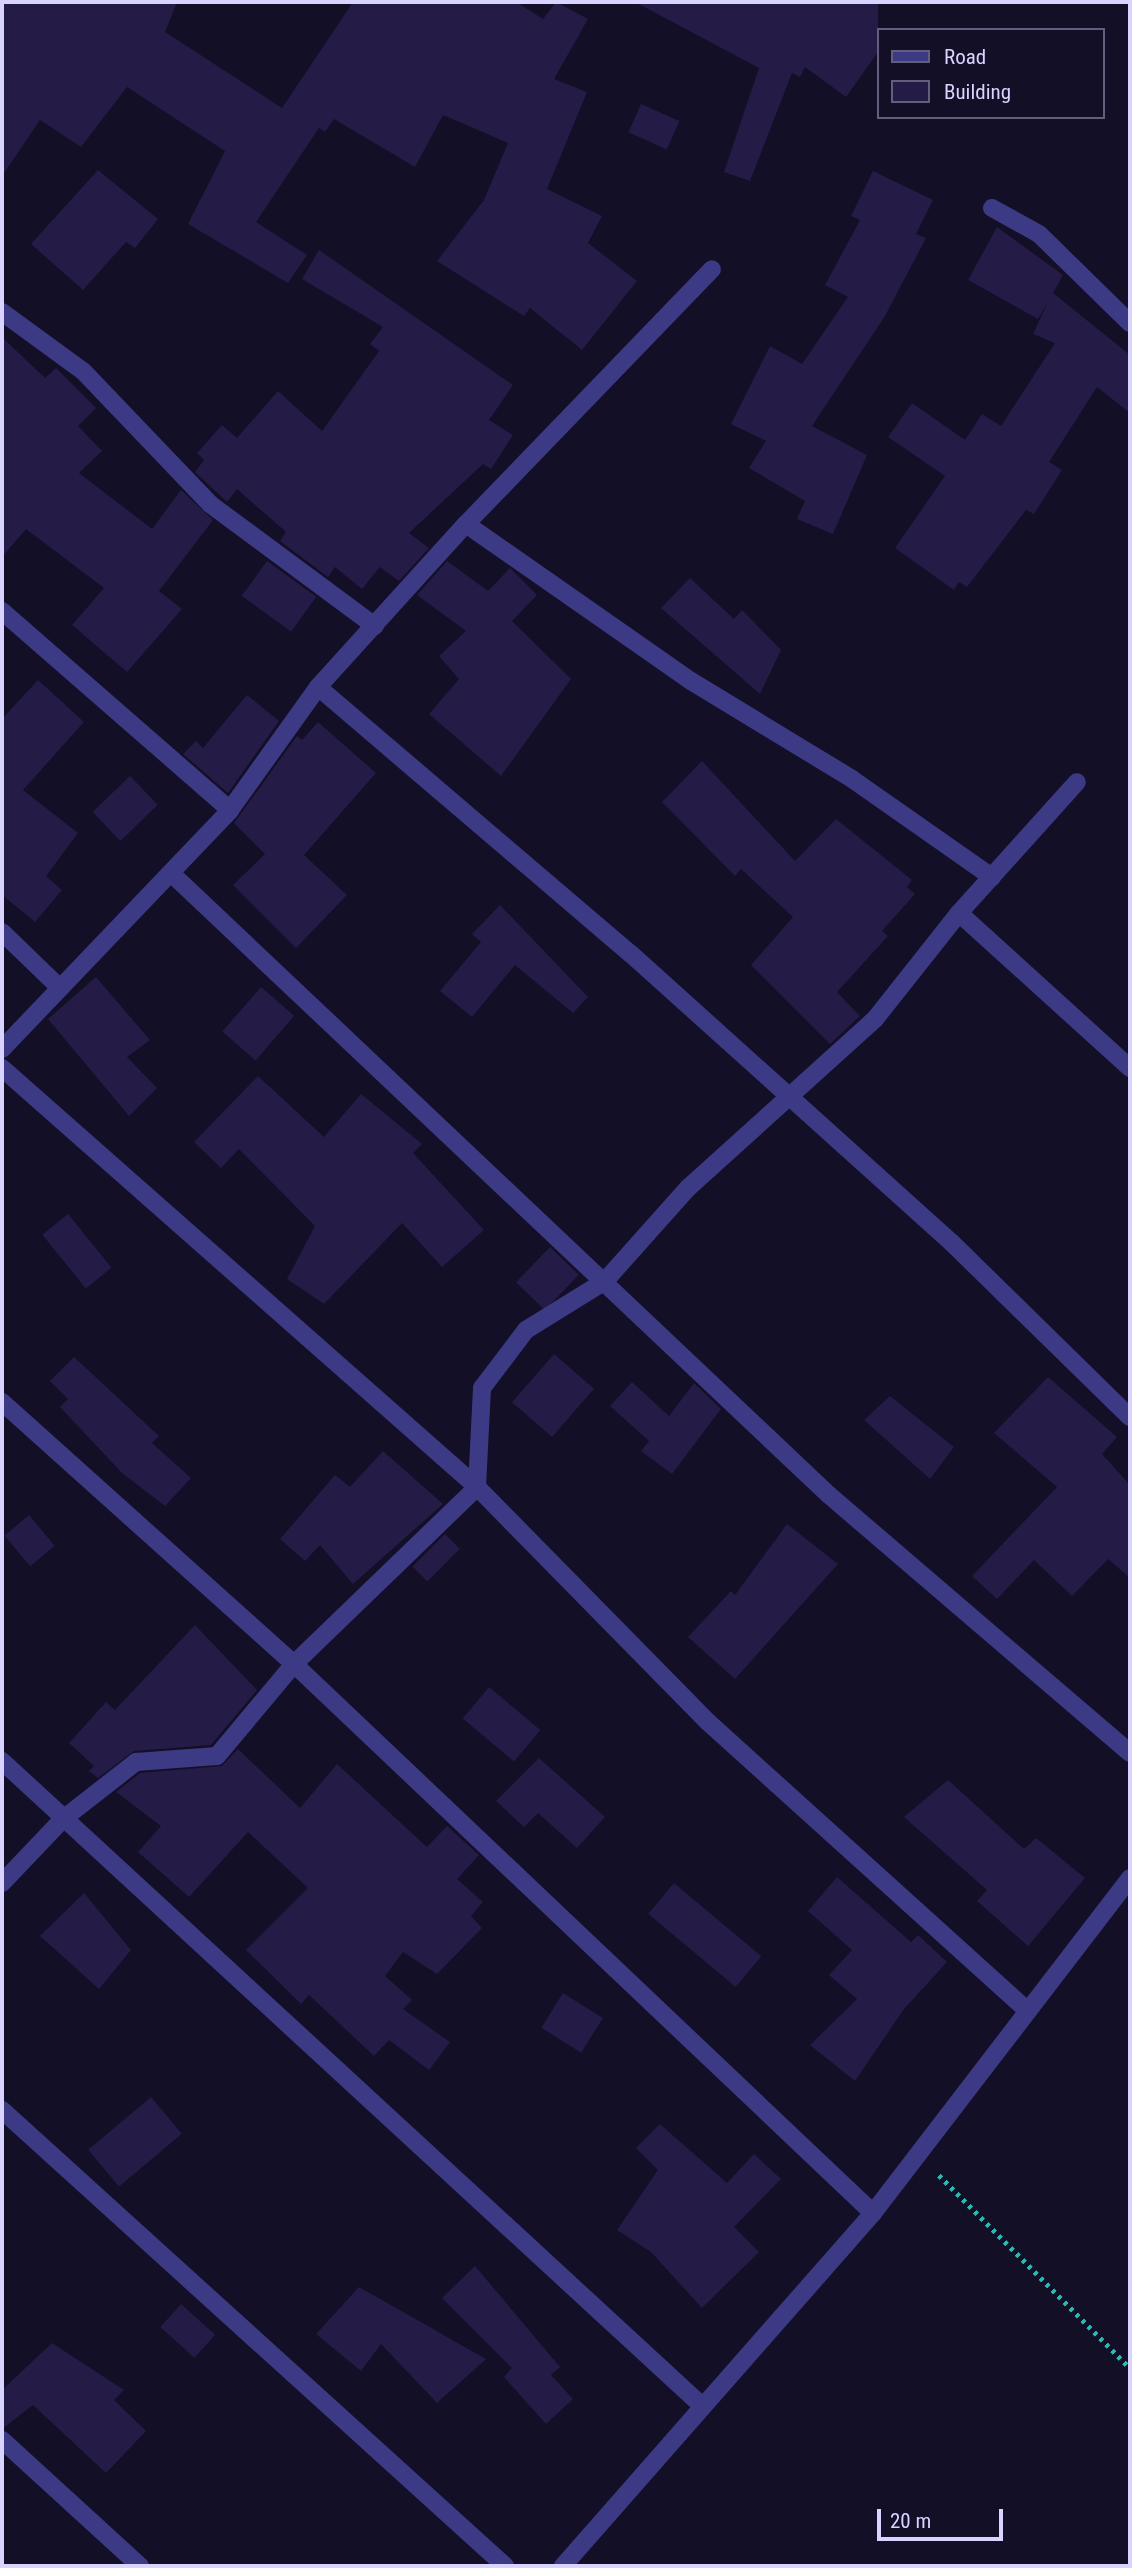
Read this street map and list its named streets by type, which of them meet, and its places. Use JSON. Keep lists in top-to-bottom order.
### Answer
{
  "legend": ["Road", "Building"],
  "scale_bar": "20 m"
}
